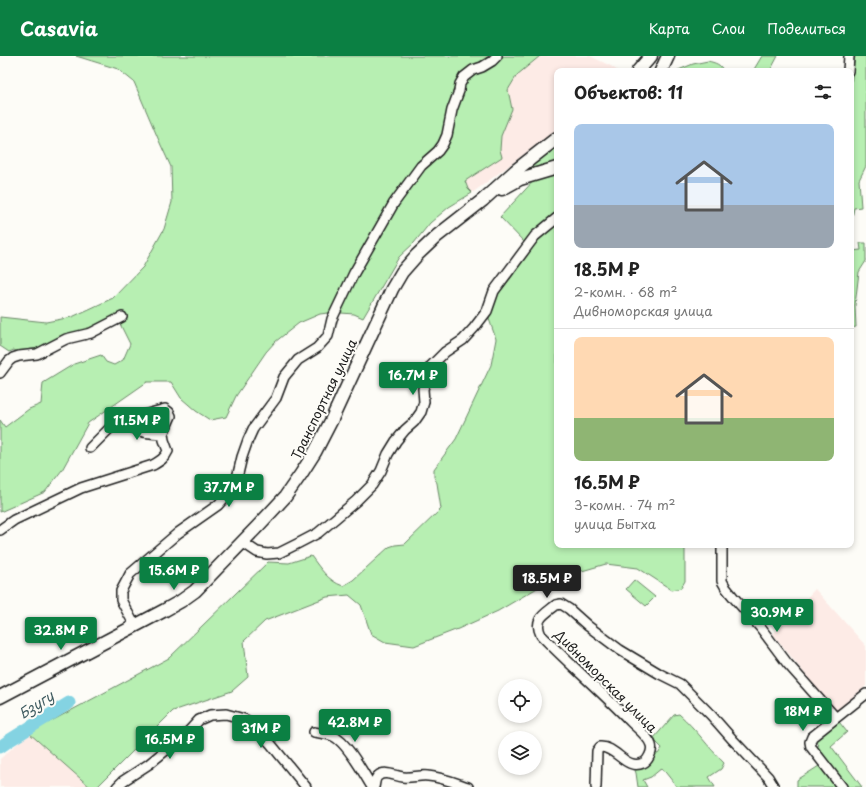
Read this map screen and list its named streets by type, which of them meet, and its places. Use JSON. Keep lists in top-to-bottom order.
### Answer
{
  "streets": {
    "main road": ["Транспортная улица"],
    "street": ["Дивноморская улица"]
  },
  "water": ["Бзугу"],
  "page": {
    "header": "Casavia",
    "nav": ["Карта", "Слои", "Поделиться"],
    "heading": "Объектов: 11",
    "list": [
      {
        "name": "18.5M ₽",
        "note": "2-комн. · 68 m² · Дивноморская улица"
      },
      {
        "name": "16.5M ₽",
        "note": "3-комн. · 74 m² · улица Бытха"
      }
    ],
    "price": [
      "16.7M ₽",
      "11.5M ₽",
      "37.7M ₽",
      "15.6M ₽",
      "18.5M ₽",
      "30.9M ₽",
      "32.8M ₽",
      "18M ₽",
      "42.8M ₽",
      "31M ₽",
      "16.5M ₽"
    ]
  }
}
